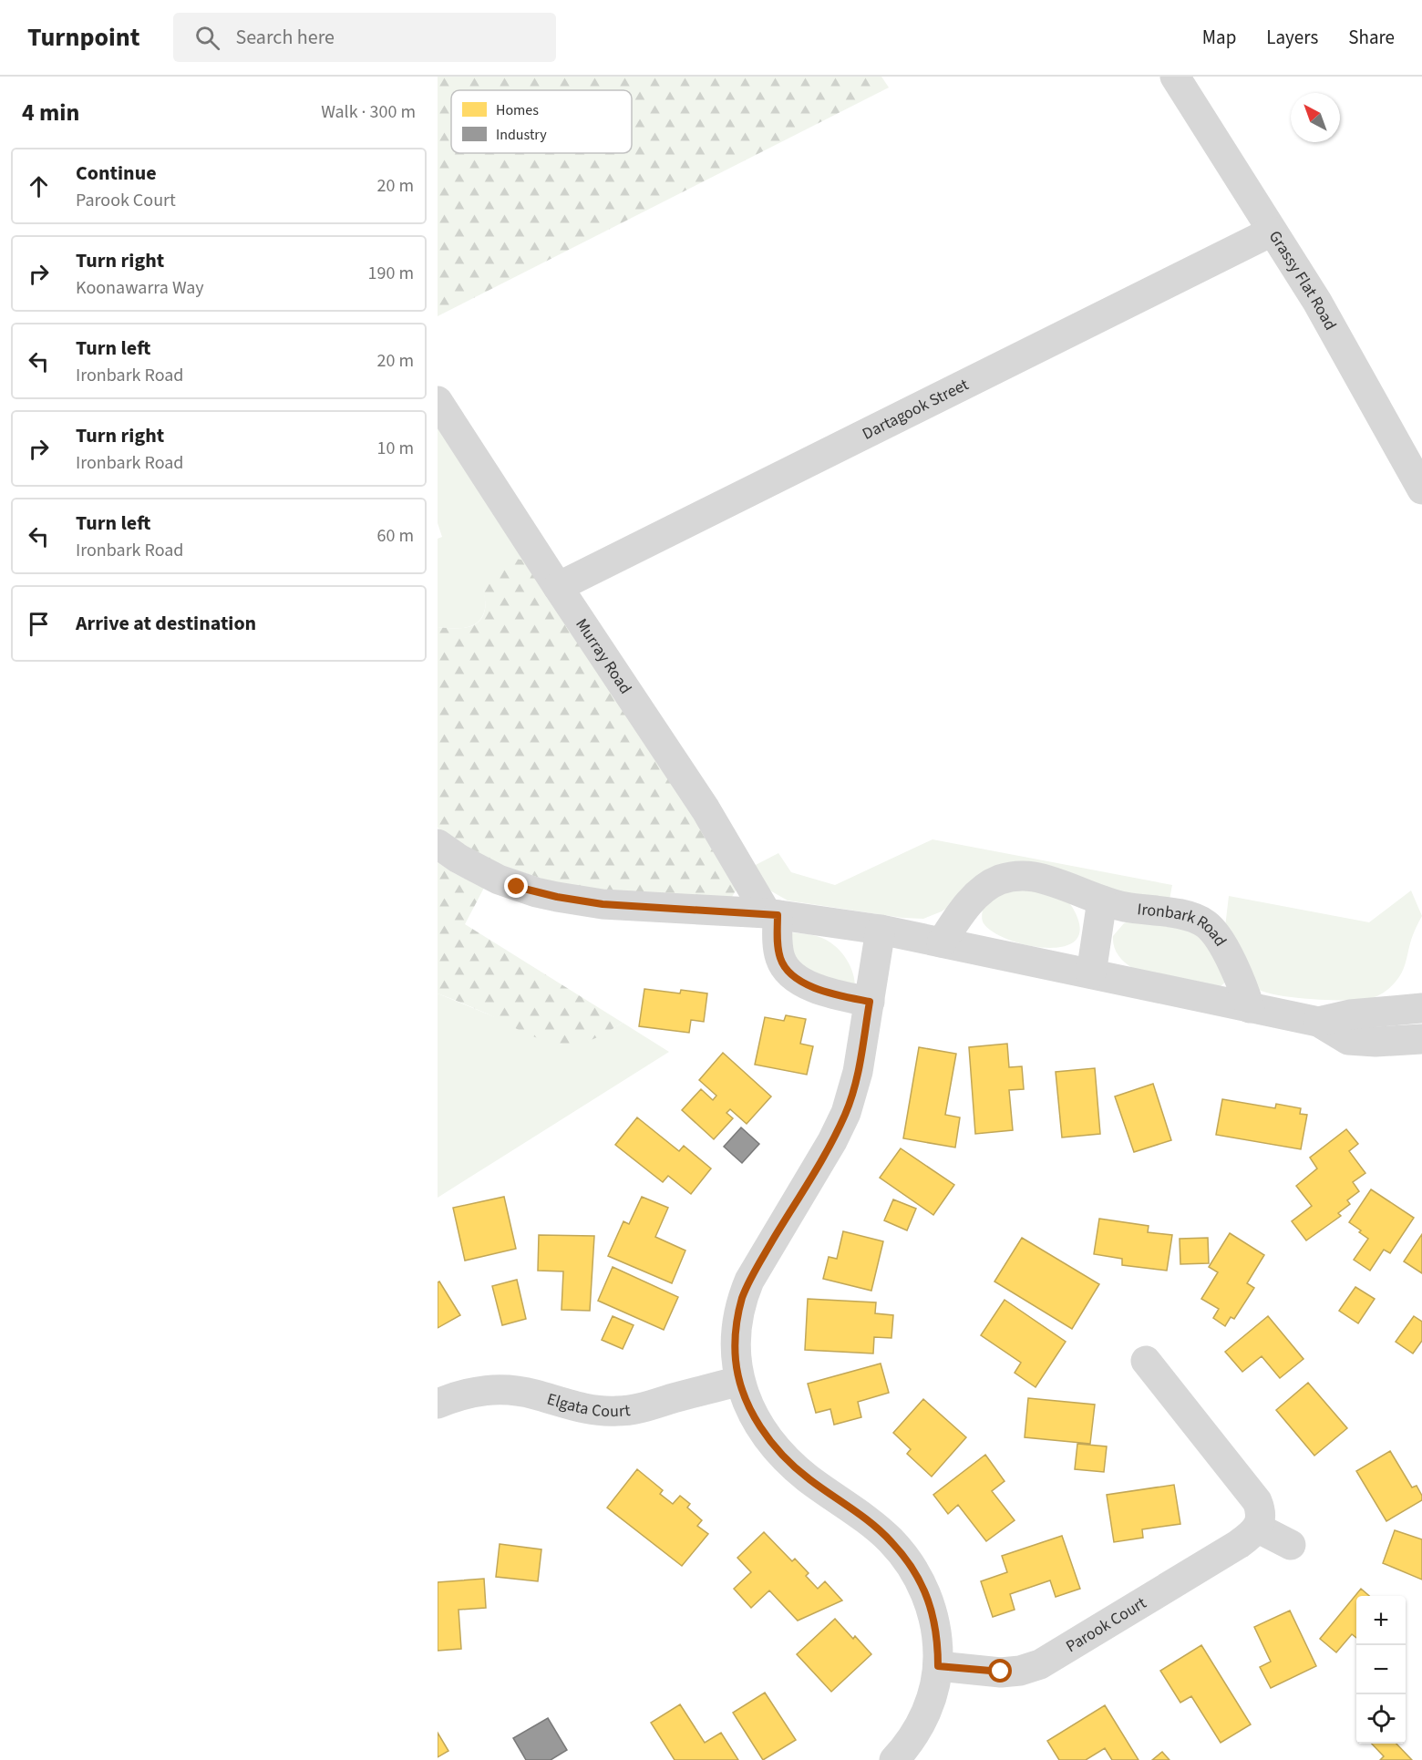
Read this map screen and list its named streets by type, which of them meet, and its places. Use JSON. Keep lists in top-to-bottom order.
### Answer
{
  "streets": {
    "street": [
      "Grassy Flat Road",
      "Dartagook Street",
      "Murray Road",
      "Ironbark Road",
      "Elgata Court",
      "Parook Court"
    ]
  },
  "crossings": [
    ["Grassy Flat Road", "Dartagook Street"],
    ["Dartagook Street", "Murray Road"]
  ],
  "legend": ["Homes", "Industry"],
  "north": "top left",
  "page": {
    "header": "Turnpoint",
    "search": "Search here",
    "nav": ["Map", "Layers", "Share"],
    "heading": ["4 min", "Walk · 300 m"],
    "list": [
      ["Continue", "Parook Court", "20 m"],
      ["Turn right", "Koonawarra Way", "190 m"],
      ["Turn left", "Ironbark Road", "20 m"],
      ["Turn right", "Ironbark Road", "10 m"],
      ["Turn left", "Ironbark Road", "60 m"],
      "Arrive at destination"
    ],
    "map_buttons": ["+", "−"]
  }
}
